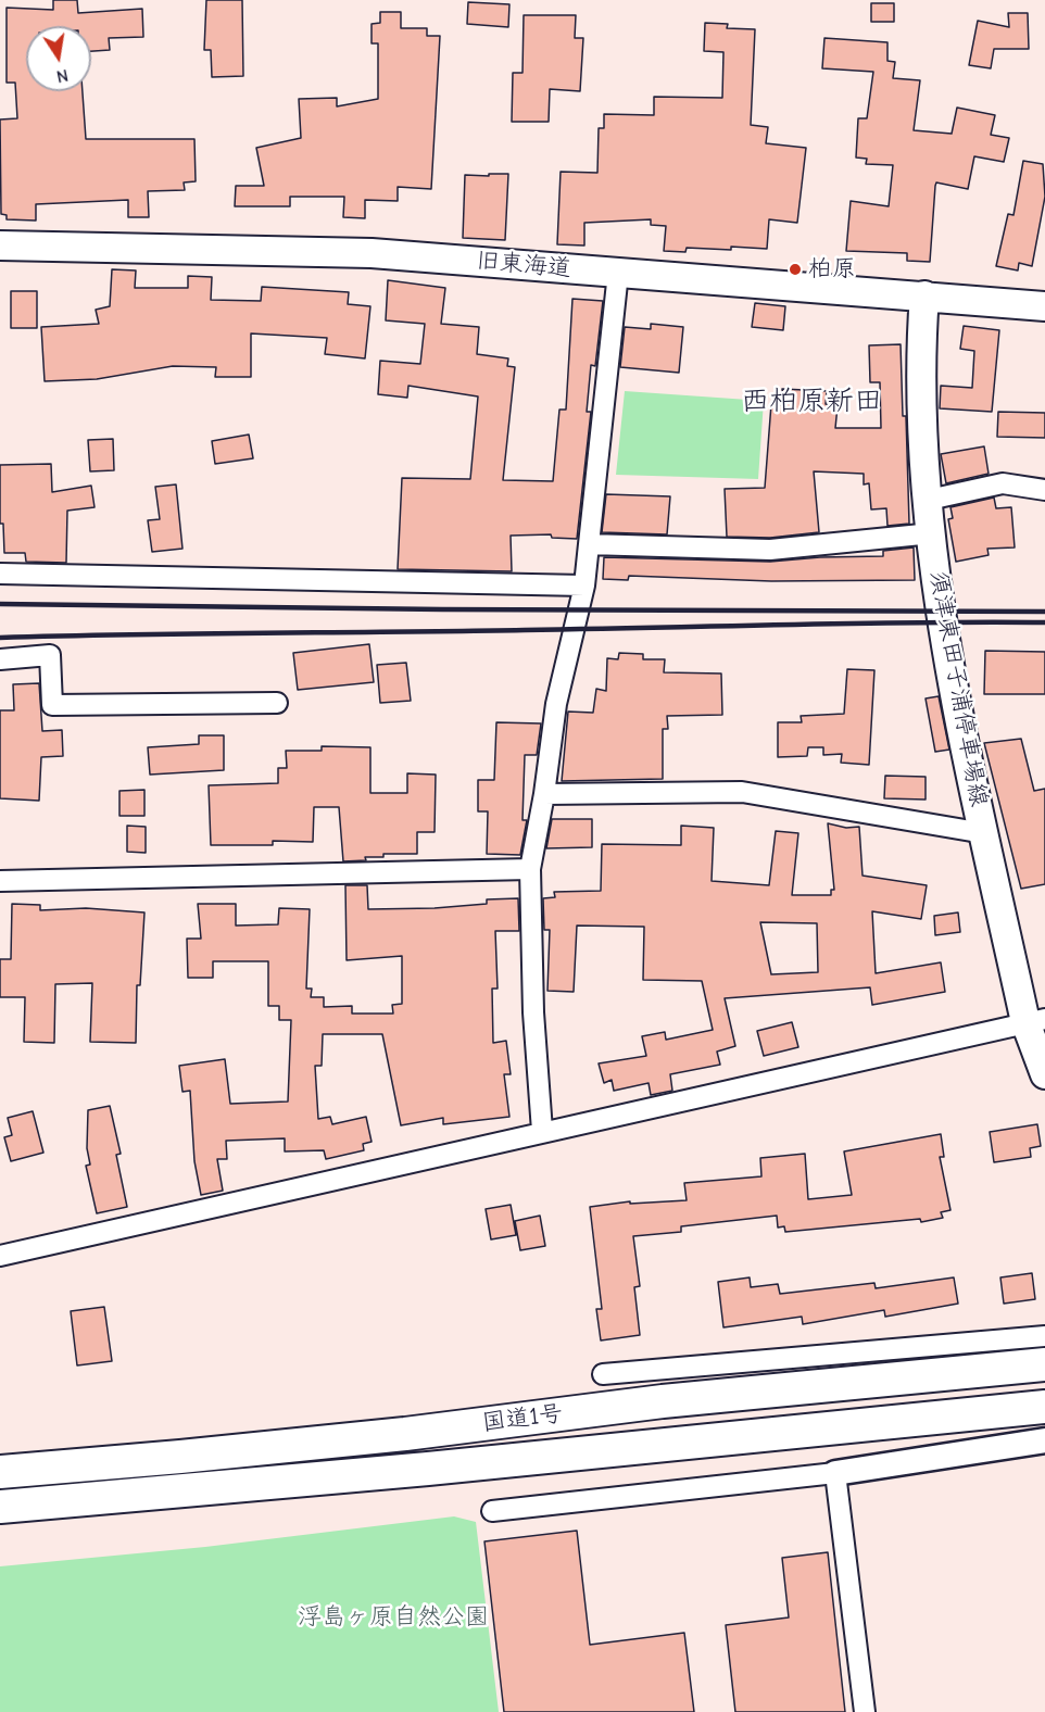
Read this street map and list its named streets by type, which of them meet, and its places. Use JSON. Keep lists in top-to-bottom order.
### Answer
{
  "streets": {
    "highway": ["国道1号"],
    "main road": ["旧東海道", "須津東田子浦停車場線"]
  },
  "crossings": [
    ["旧東海道", "須津東田子浦停車場線"]
  ],
  "districts": ["西柏原新田"],
  "parks": ["浮島ヶ原自然公園"],
  "places": ["柏原"],
  "north": "bottom"
}
